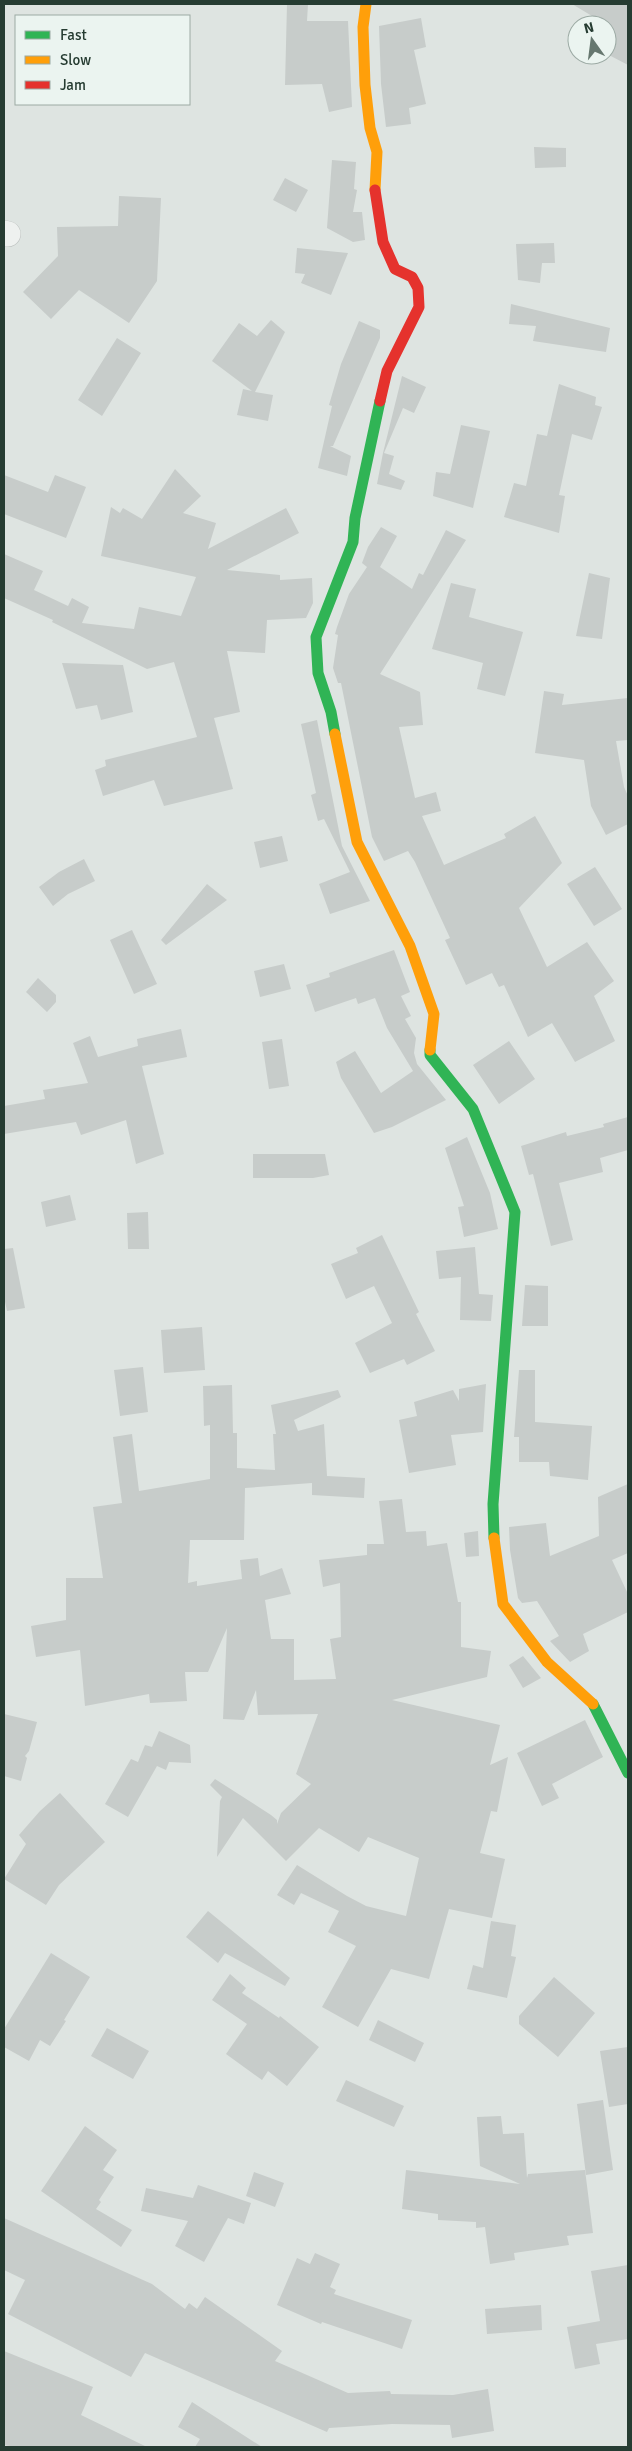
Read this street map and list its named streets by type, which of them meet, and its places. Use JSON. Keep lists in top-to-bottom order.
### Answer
{
  "legend": ["Fast", "Slow", "Jam"],
  "north": "top"
}
